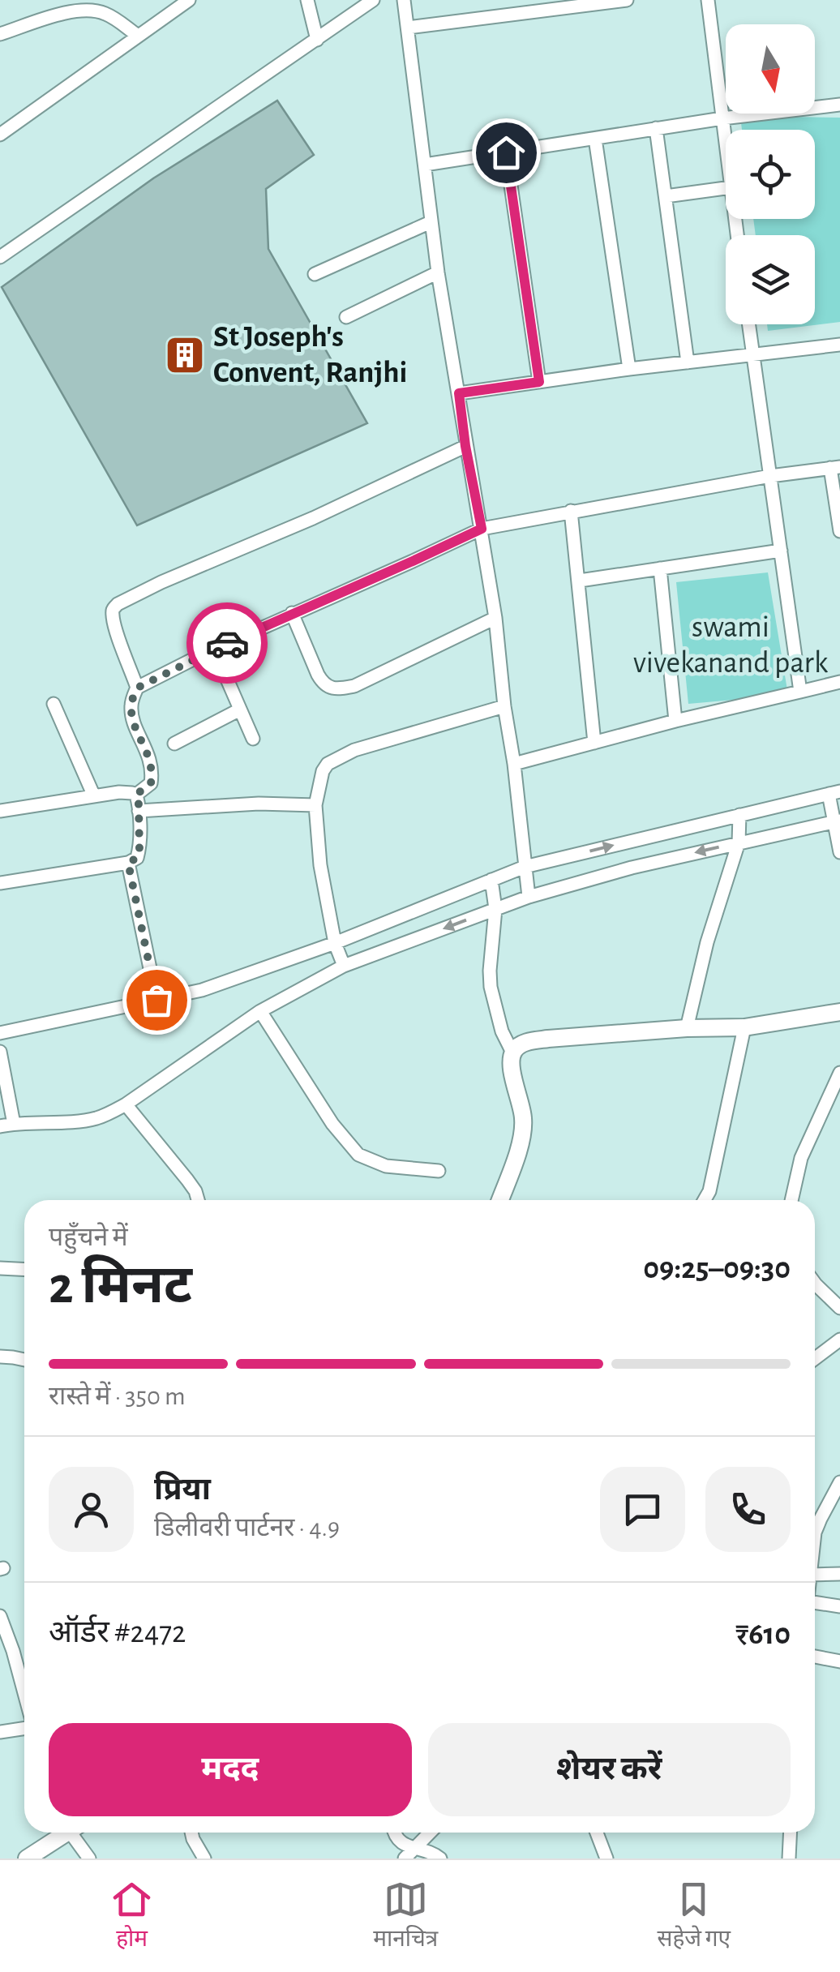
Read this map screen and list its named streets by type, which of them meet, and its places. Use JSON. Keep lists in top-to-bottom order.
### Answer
{
  "parks": ["swami vivekanand park"],
  "places": {
    "building": ["St Joseph's Convent, Ranjhi"]
  },
  "north": "bottom",
  "page": {
    "heading": ["2 मिनट", "पहुँचने में", "09:25–09:30"],
    "panel": [
      "प्रिया",
      "डिलीवरी पार्टनर · 4.9",
      "ऑर्डर #2472",
      "₹610"
    ],
    "bar": "रास्ते में · 350 m",
    "buttons": ["मदद", "शेयर करें"],
    "tabs": ["होम", "मानचित्र", "सहेजे गए"]
  }
}
